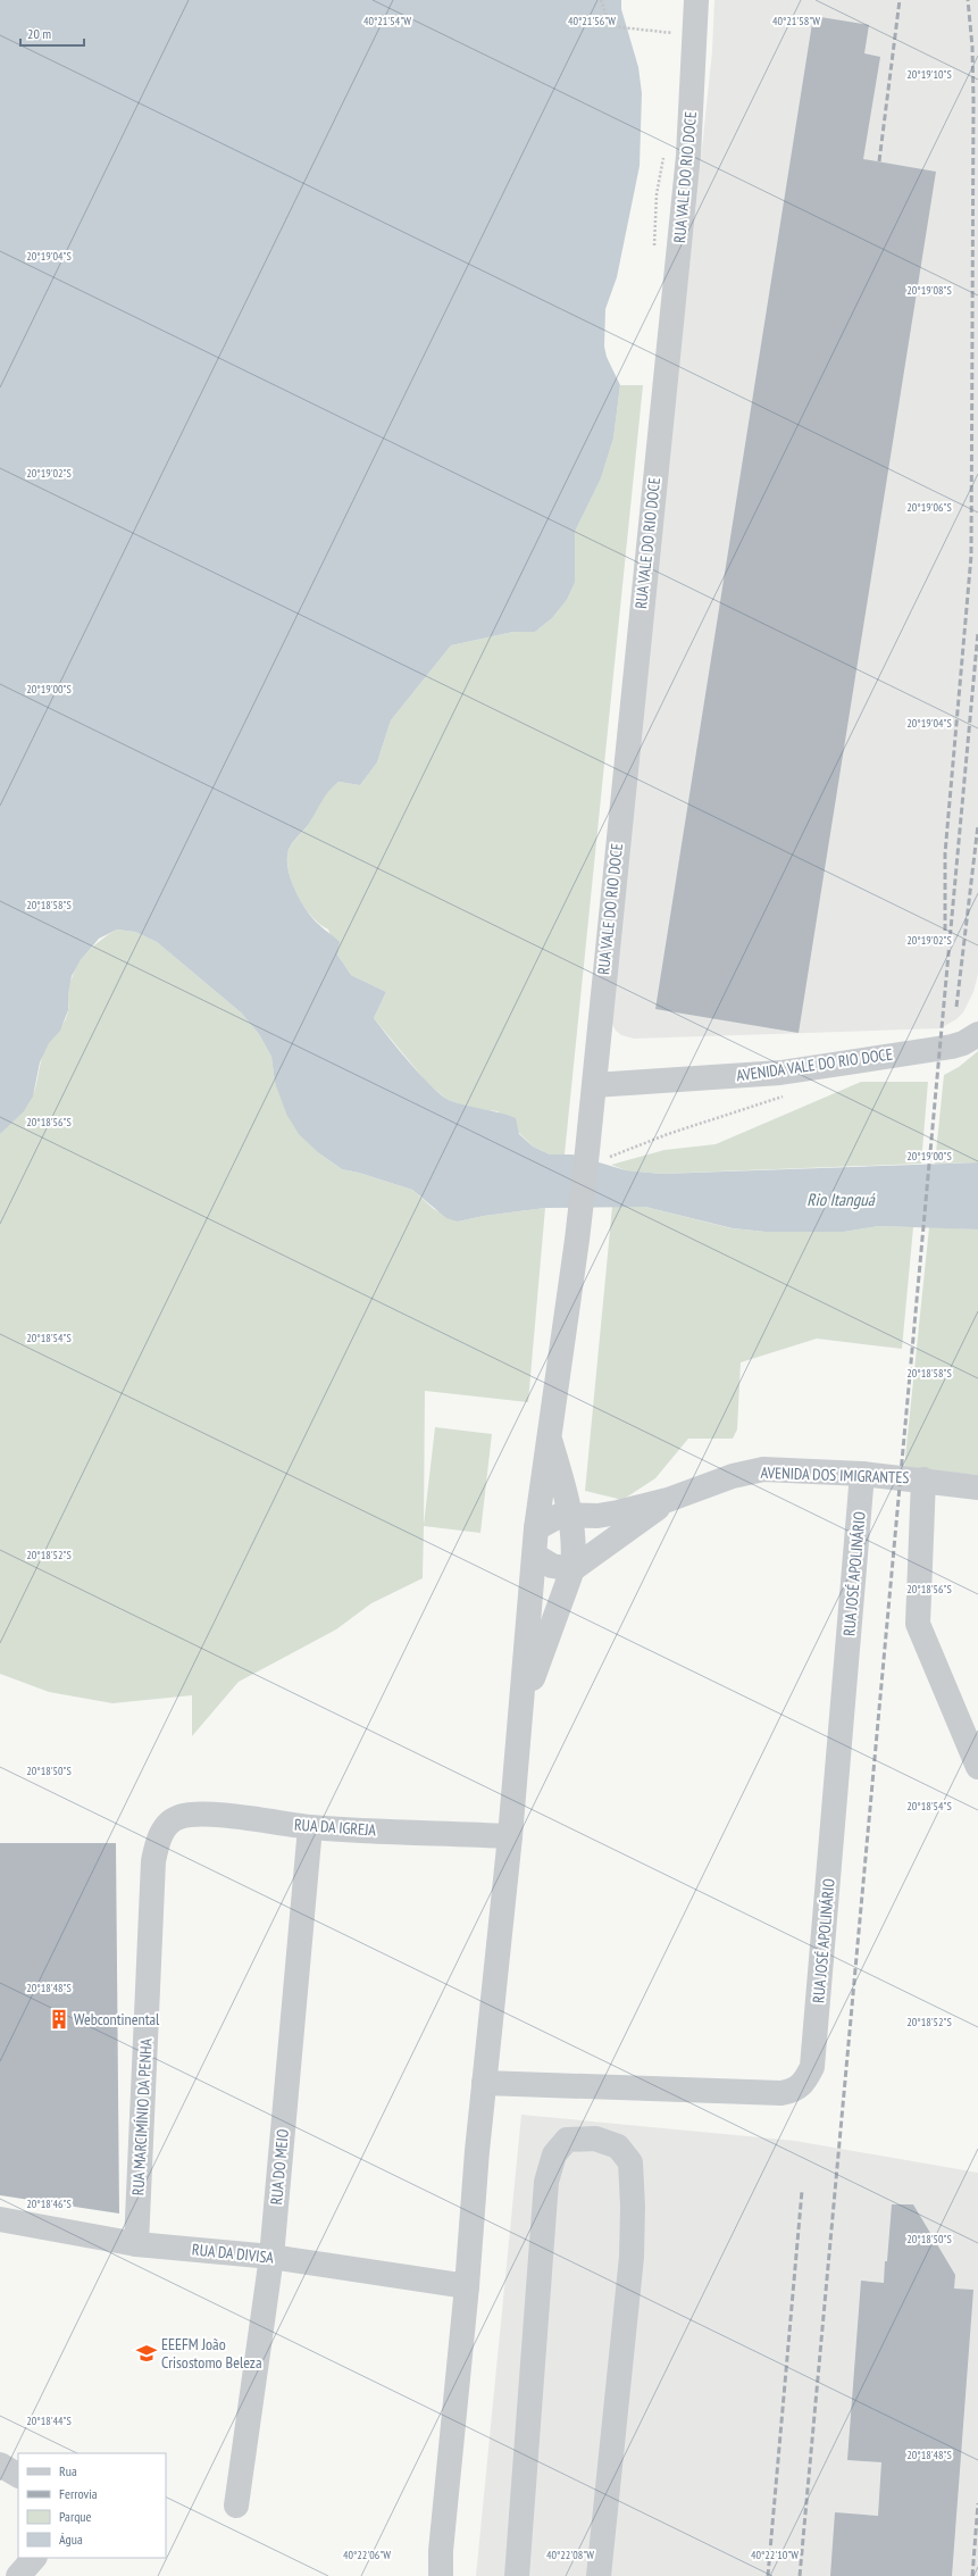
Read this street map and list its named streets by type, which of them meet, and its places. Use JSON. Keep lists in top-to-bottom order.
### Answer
{
  "streets": {
    "street": [
      "RUA VALE DO RIO DOCE",
      "AVENIDA VALE DO RIO DOCE",
      "AVENIDA DOS IMIGRANTES",
      "RUA JOSÉ APOLINÁRIO",
      "RUA DA IGREJA",
      "RUA MARCIMÍNIO DA PENHA",
      "RUA DO MEIO",
      "RUA DA DIVISA"
    ]
  },
  "crossings": [
    ["RUA VALE DO RIO DOCE", "AVENIDA VALE DO RIO DOCE"],
    ["RUA VALE DO RIO DOCE", "AVENIDA DOS IMIGRANTES"],
    ["RUA VALE DO RIO DOCE", "RUA JOSÉ APOLINÁRIO"],
    ["RUA VALE DO RIO DOCE", "RUA DA IGREJA"],
    ["RUA VALE DO RIO DOCE", "RUA DA DIVISA"],
    ["AVENIDA DOS IMIGRANTES", "RUA JOSÉ APOLINÁRIO"],
    ["RUA DA IGREJA", "RUA MARCIMÍNIO DA PENHA"],
    ["RUA DA IGREJA", "RUA DO MEIO"],
    ["RUA MARCIMÍNIO DA PENHA", "RUA DA DIVISA"],
    ["RUA DO MEIO", "RUA DA DIVISA"]
  ],
  "water": ["Rio Itanguá"],
  "places": {
    "building": ["Webcontinental"],
    "school or university": ["EEEFM João Crisostomo Beleza"]
  },
  "legend": [
    "Rua",
    "Ferrovia",
    "Parque",
    "Água"
  ],
  "scale_bar": "20 m",
  "coordinates": [
    "40°21'54\"W",
    "40°21'56\"W",
    "40°21'58\"W",
    "20°19'10\"S",
    "20°19'04\"S",
    "20°19'08\"S",
    "20°19'02\"S",
    "20°19'06\"S",
    "20°19'00\"S",
    "20°18'58\"S",
    "20°18'56\"S",
    "20°18'54\"S",
    "20°18'52\"S",
    "20°18'50\"S",
    "20°18'48\"S",
    "20°18'46\"S",
    "20°18'44\"S",
    "40°22'06\"W",
    "40°22'08\"W",
    "40°22'10\"W"
  ]
}
